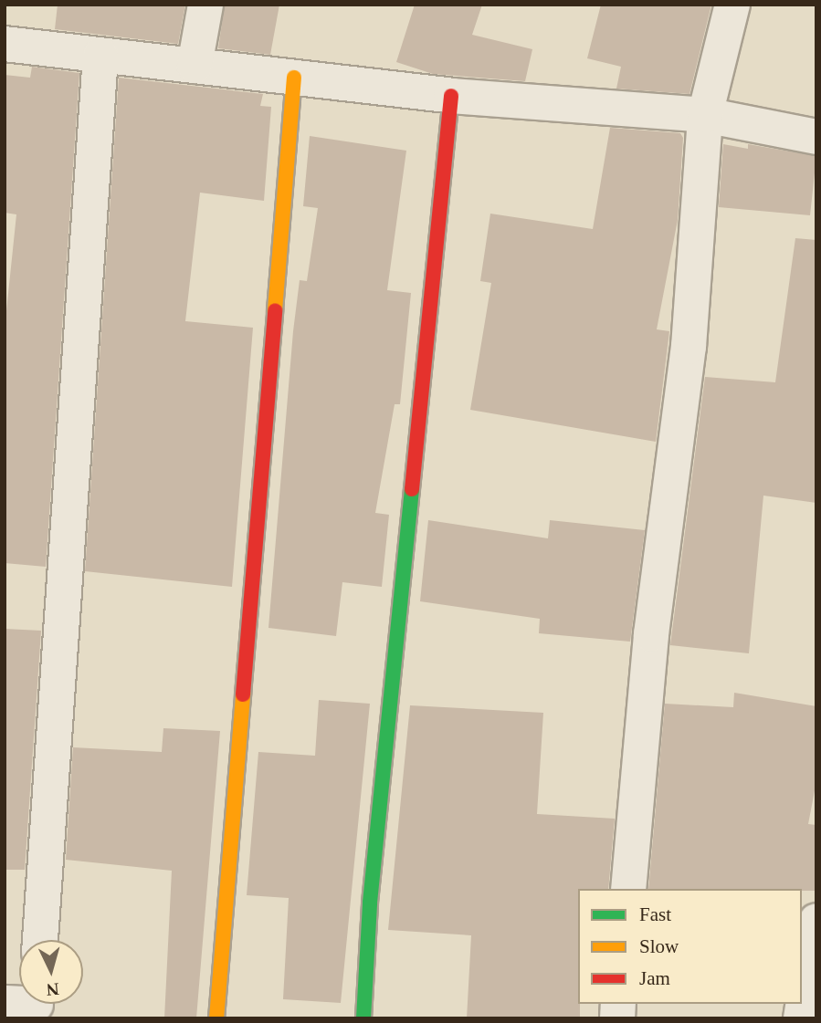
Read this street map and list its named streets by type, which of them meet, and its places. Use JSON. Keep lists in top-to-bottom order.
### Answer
{
  "legend": ["Fast", "Slow", "Jam"],
  "north": "bottom"
}
